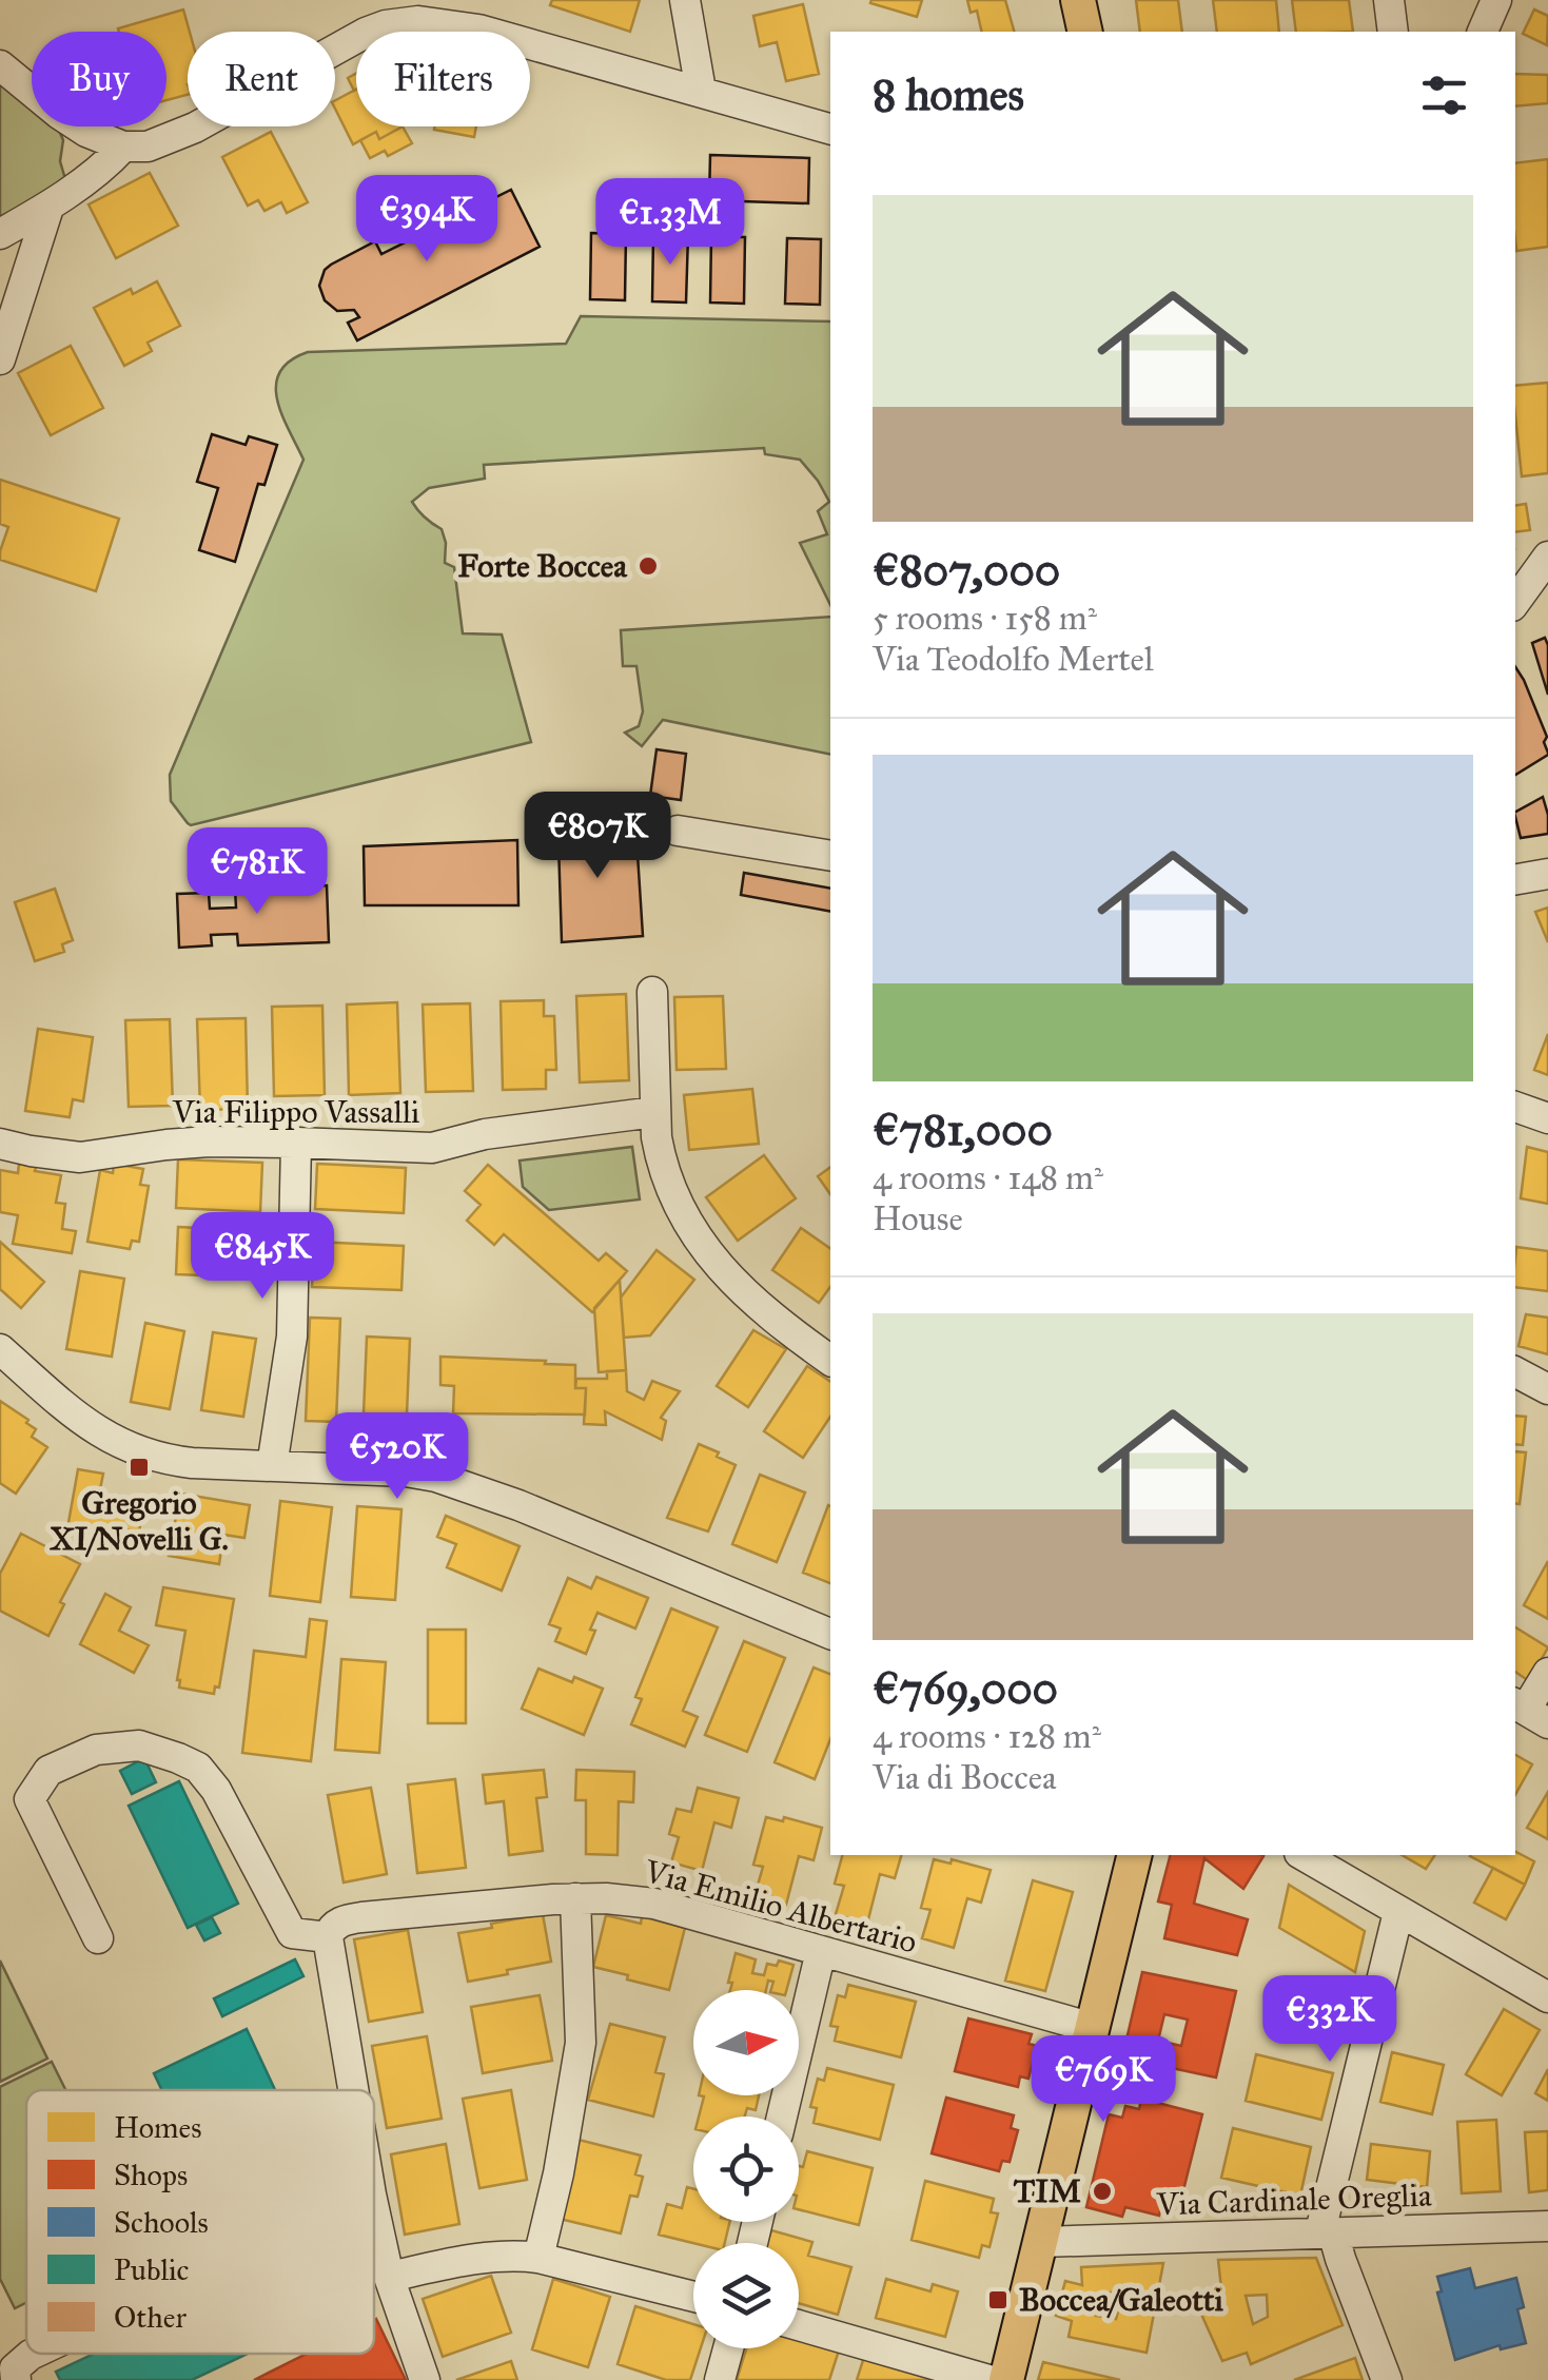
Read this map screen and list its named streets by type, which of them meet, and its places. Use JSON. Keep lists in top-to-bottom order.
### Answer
{
  "streets": {
    "street": ["Via Filippo Vassalli", "Via Emilio Albertario", "Via Cardinale Oreglia"]
  },
  "places": {
    "other": ["Forte Boccea", "TIM"],
    "transit": ["Gregorio XI/Novelli G.", "Boccea/Galeotti"]
  },
  "legend": [
    "Homes",
    "Shops",
    "Schools",
    "Public",
    "Other"
  ],
  "north": "right",
  "page": {
    "chip": ["Buy", "Rent", "Filters"],
    "heading": "8 homes",
    "list": [
      {
        "name": "€807,000",
        "note": "5 rooms · 158 m² · Via Teodolfo Mertel"
      },
      {
        "name": "€781,000",
        "note": "4 rooms · 148 m² · House"
      },
      {
        "name": "€769,000",
        "note": "4 rooms · 128 m² · Via di Boccea"
      }
    ],
    "price": [
      "€394K",
      "€1.33M",
      "€807K",
      "€781K",
      "€845K",
      "€520K",
      "€332K",
      "€769K"
    ]
  }
}
